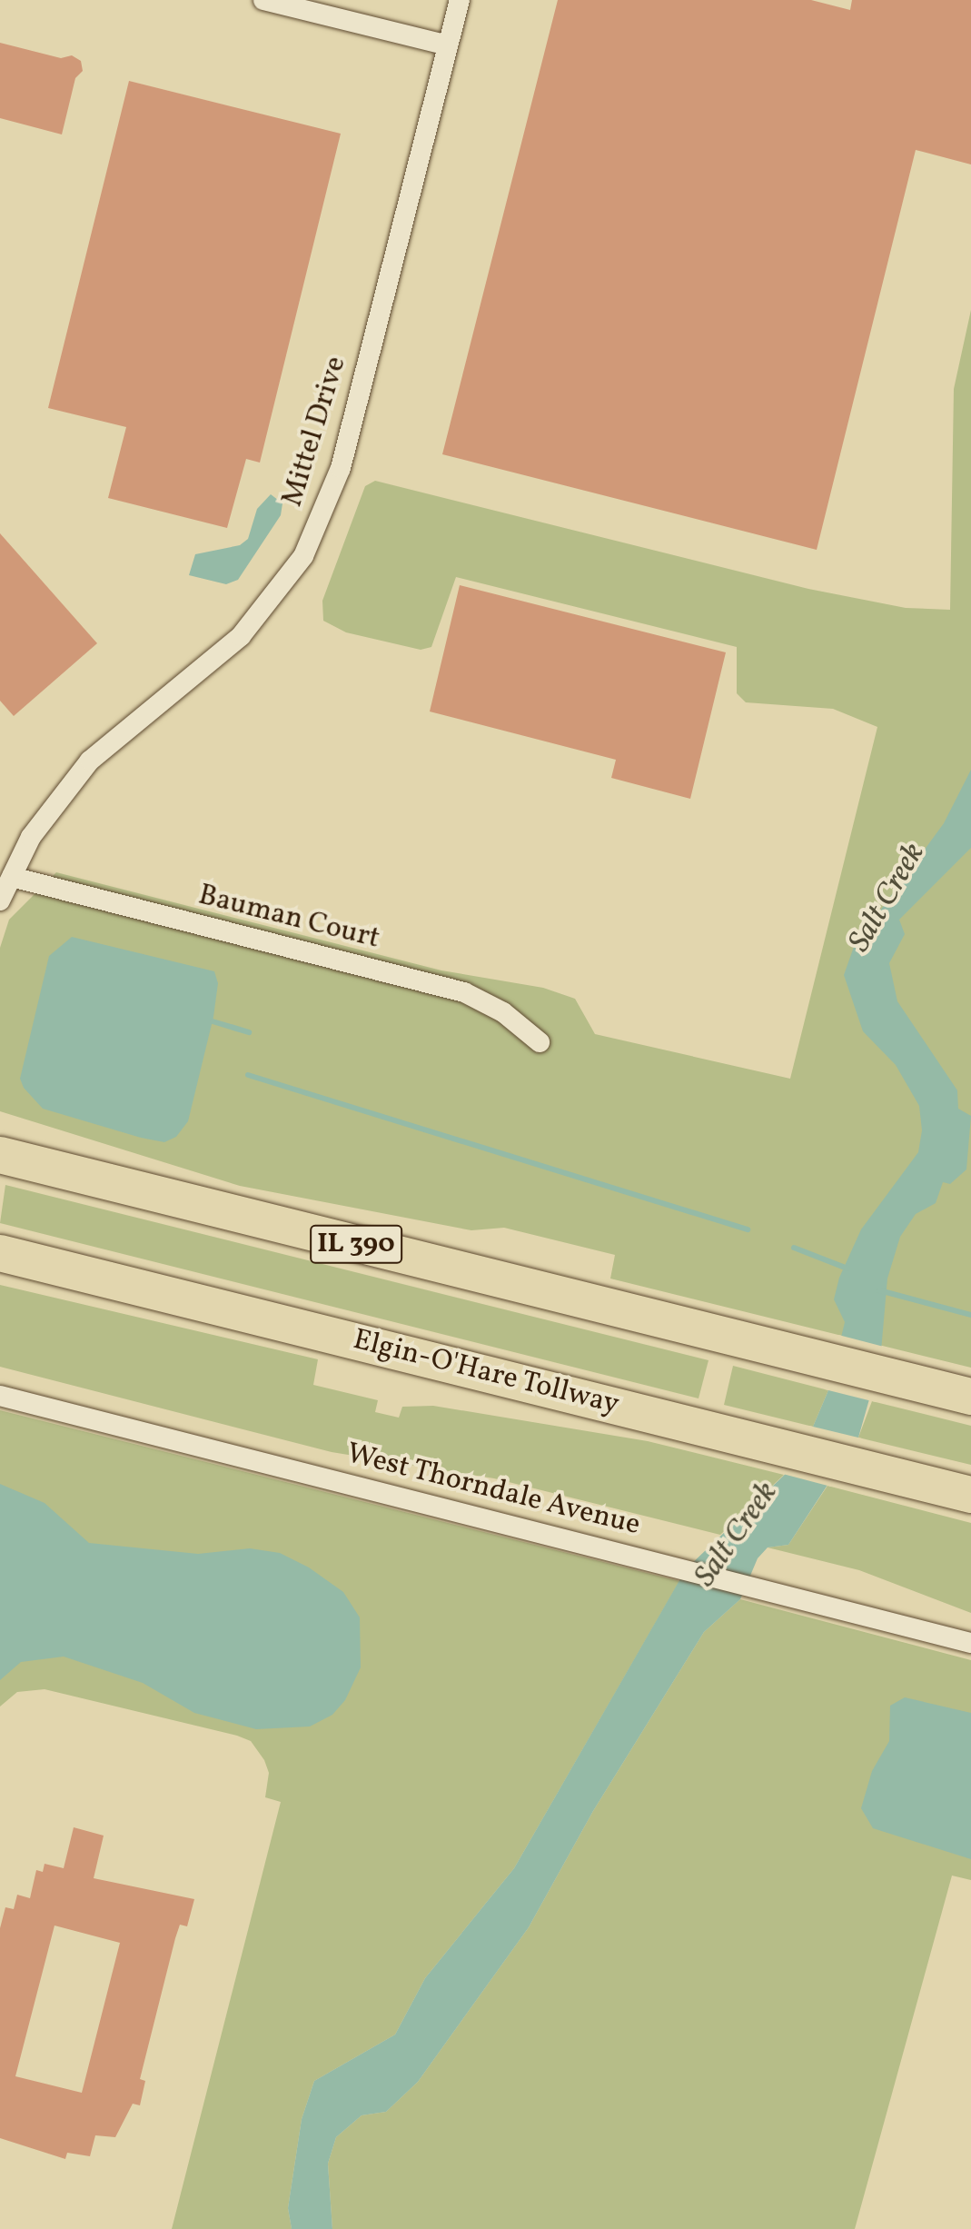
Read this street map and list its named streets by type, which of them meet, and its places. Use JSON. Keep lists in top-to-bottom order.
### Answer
{
  "streets": {
    "highway": ["IL 390", "Elgin-O'Hare Tollway"],
    "street": ["Mittel Drive", "Bauman Court", "West Thorndale Avenue"]
  },
  "crossings": [
    ["Mittel Drive", "Bauman Court"]
  ],
  "water": ["Salt Creek"]
}
